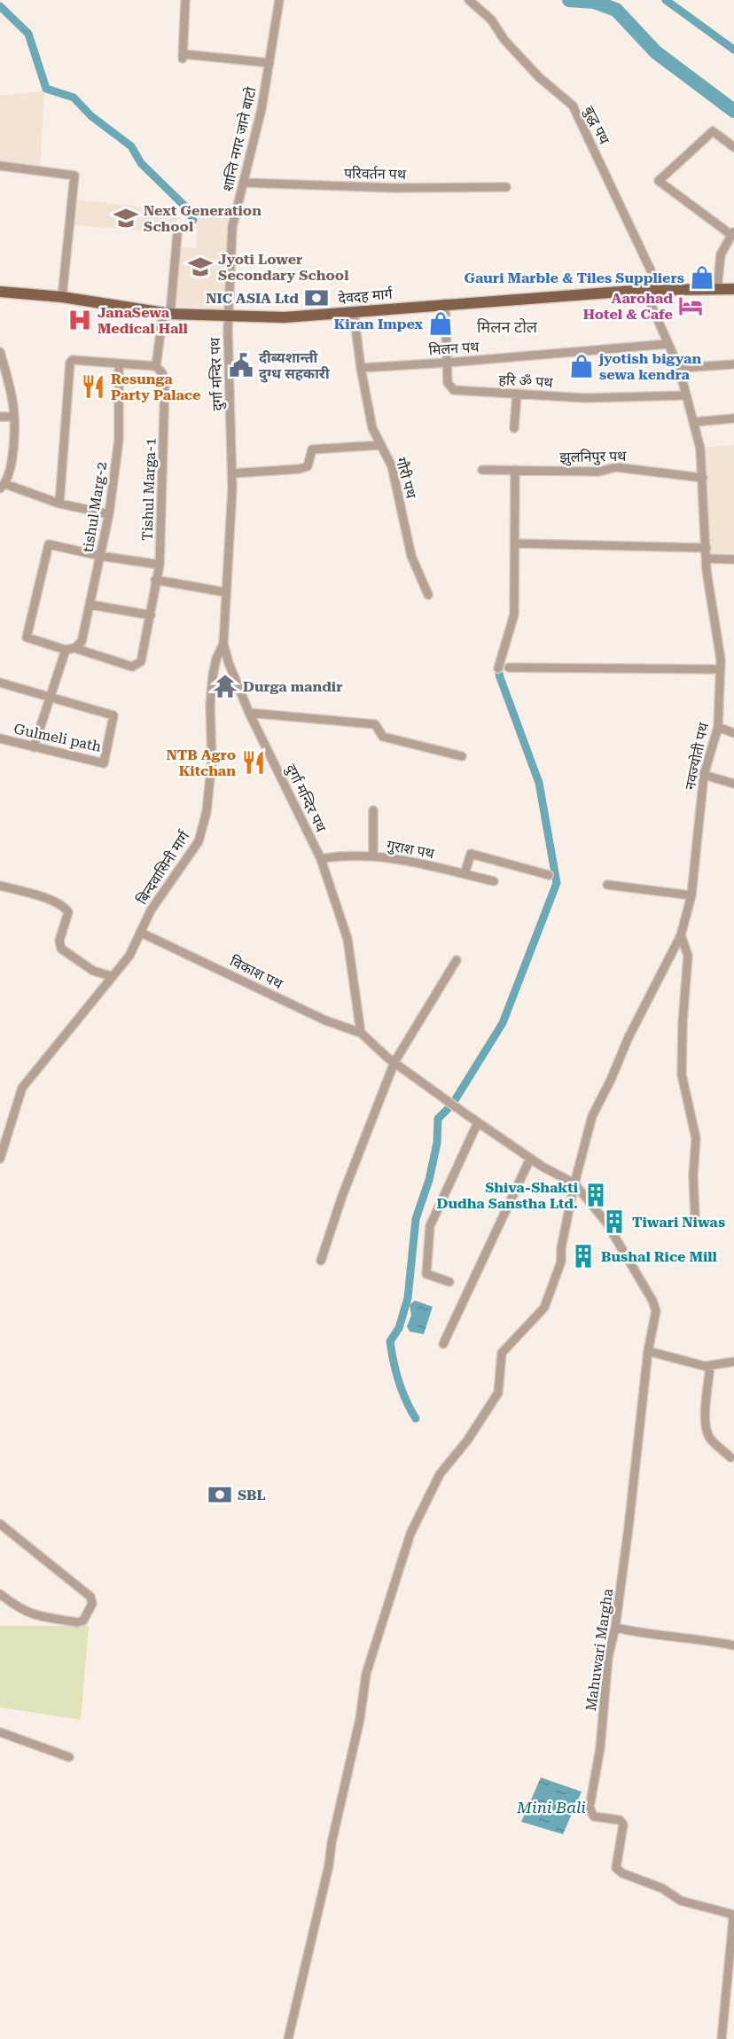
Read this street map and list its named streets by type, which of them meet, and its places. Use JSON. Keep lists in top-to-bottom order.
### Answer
{
  "streets": {
    "main road": ["देवदह मार्ग"],
    "street": [
      "बुद्ध पथ",
      "शान्ति नगर जाने बाटो",
      "परिवर्तन पथ",
      "मिलन पथ",
      "दुर्गा मन्दिर पथ",
      "हरि ॐ पथ",
      "झुलनिपुर पथ",
      "गौरी पथ",
      "Tishul Marga-1",
      "tishul Marg-2",
      "Gulmeli path",
      "नवज्योती पथ",
      "गुराश पथ",
      "बिन्दवासिनी मार्ग",
      "विकाश पथ",
      "Mahuwari Margha"
    ]
  },
  "crossings": [
    ["बुद्ध पथ", "देवदह मार्ग"],
    ["शान्ति नगर जाने बाटो", "परिवर्तन पथ"],
    ["शान्ति नगर जाने बाटो", "देवदह मार्ग"],
    ["शान्ति नगर जाने बाटो", "दुर्गा मन्दिर पथ"],
    ["देवदह मार्ग", "दुर्गा मन्दिर पथ"],
    ["देवदह मार्ग", "हरि ॐ पथ"],
    ["देवदह मार्ग", "नवज्योती पथ"],
    ["मिलन पथ", "हरि ॐ पथ"],
    ["मिलन पथ", "गौरी पथ"],
    ["मिलन पथ", "नवज्योती पथ"],
    ["दुर्गा मन्दिर पथ", "गुराश पथ"],
    ["दुर्गा मन्दिर पथ", "बिन्दवासिनी मार्ग"],
    ["दुर्गा मन्दिर पथ", "विकाश पथ"],
    ["हरि ॐ पथ", "नवज्योती पथ"],
    ["झुलनिपुर पथ", "नवज्योती पथ"],
    ["Tishul Marga-1", "tishul Marg-2"],
    ["tishul Marg-2", "Gulmeli path"],
    ["नवज्योती पथ", "Mahuwari Margha"],
    ["बिन्दवासिनी मार्ग", "विकाश पथ"]
  ],
  "districts": ["मिलन टोल"],
  "water": ["Mini Bali"],
  "places": {
    "school or university": ["Next Generation School", "Jyoti Lower Secondary School"],
    "shop": ["Gauri Marble & Tiles Suppliers", "Kiran Impex", "jyotish bigyan sewa kendra"],
    "bank": ["NIC ASIA Ltd", "SBL"],
    "hotel": ["Aarohad Hotel & Cafe"],
    "hospital": ["JanaSewa Medical Hall"],
    "public building": ["दीब्यशान्ती दुग्ध सहकारी"],
    "restaurant": ["Resunga Party Palace", "NTB Agro Kitchan"],
    "temple": ["Durga mandir"],
    "building": ["Shiva-Shakti Dudha Sanstha Ltd.", "Tiwari Niwas", "Bushal Rice Mill"]
  }
}
